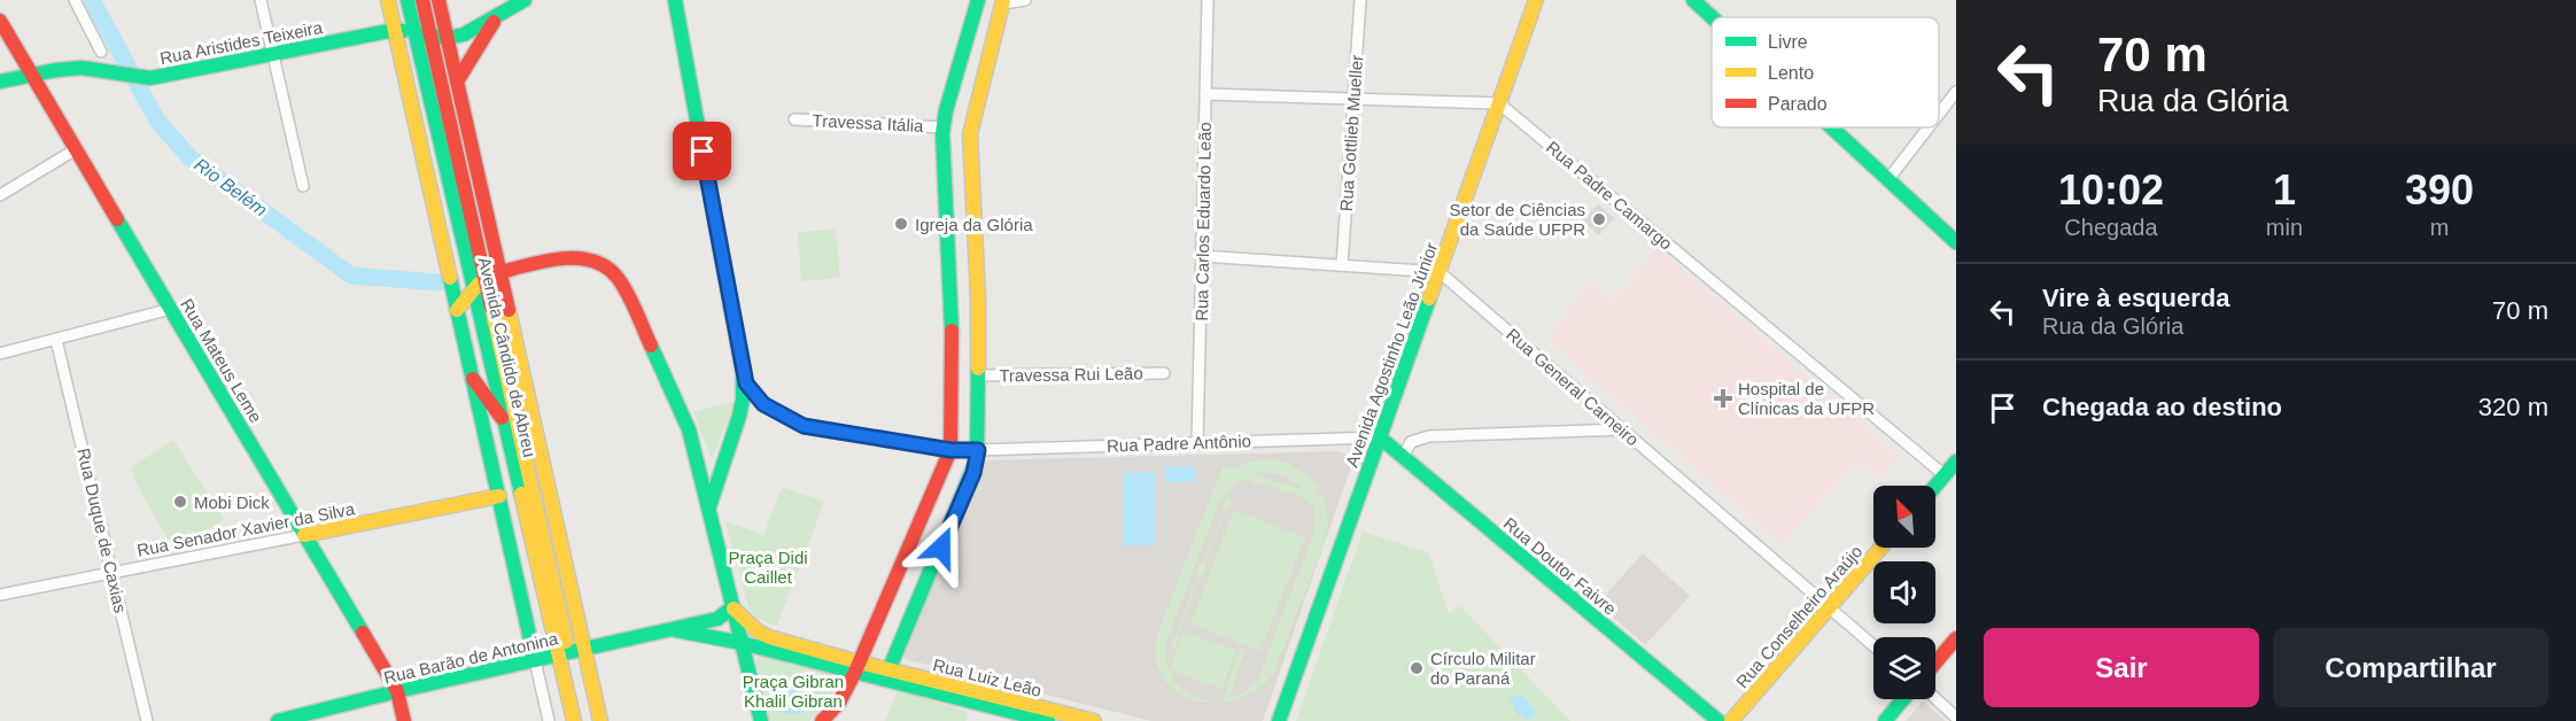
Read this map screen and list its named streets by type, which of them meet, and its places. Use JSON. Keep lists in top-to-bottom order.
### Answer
{
  "streets": {
    "main road": [
      "Rua Aristides Teixeira",
      "Avenida Agostinho Leão Júnior",
      "Avenida Cândido de Abreu",
      "Rua Mateus Leme",
      "Rua Senador Xavier da Silva",
      "Rua Doutor Faivre",
      "Rua Conselheiro Araújo",
      "Rua Barão de Antonina",
      "Rua Luiz Leão"
    ],
    "street": [
      "Travessa Itália",
      "Rua Gottlieb Mueller",
      "Rua Padre Camargo",
      "Rua Carlos Eduardo Leão",
      "Travessa Rui Leão",
      "Rua General Carneiro",
      "Rua Padre Antônio",
      "Rua Duque de Caxias"
    ]
  },
  "crossings": [
    ["Rua Aristides Teixeira", "Avenida Cândido de Abreu"],
    ["Rua Aristides Teixeira", "Rua Mateus Leme"],
    ["Rua Padre Camargo", "Avenida Agostinho Leão Júnior"],
    ["Rua Carlos Eduardo Leão", "Rua Padre Antônio"],
    ["Avenida Agostinho Leão Júnior", "Rua General Carneiro"],
    ["Avenida Agostinho Leão Júnior", "Rua Padre Antônio"],
    ["Avenida Agostinho Leão Júnior", "Rua Doutor Faivre"],
    ["Avenida Cândido de Abreu", "Rua Barão de Antonina"],
    ["Rua Mateus Leme", "Rua Senador Xavier da Silva"],
    ["Rua Mateus Leme", "Rua Barão de Antonina"],
    ["Rua General Carneiro", "Rua Conselheiro Araújo"],
    ["Rua Padre Antônio", "Rua Doutor Faivre"],
    ["Rua Senador Xavier da Silva", "Rua Duque de Caxias"],
    ["Rua Barão de Antonina", "Rua Luiz Leão"]
  ],
  "water": ["Rio Belém"],
  "parks": ["Praça Didi Caillet", "Praça Gibran Khalil Gibran"],
  "places": {
    "other": [
      "Setor de Ciências da Saúde UFPR",
      "Igreja da Glória",
      "Mobi Dick",
      "Círculo Militar do Paraná"
    ],
    "health": ["Hospital de Clínicas da UFPR"]
  },
  "legend": ["Livre", "Lento", "Parado"],
  "north": "top left",
  "page": {
    "turn": ["70 m", "Rua da Glória"],
    "eta": [
      "10:02",
      "Chegada",
      "1",
      "min",
      "390",
      "m"
    ],
    "list": [
      {
        "name": "Vire à esquerda",
        "note": "Rua da Glória",
        "value": "70 m"
      },
      {
        "name": "Chegada ao destino",
        "value": "320 m"
      }
    ],
    "buttons": ["Sair", "Compartilhar"]
  }
}
